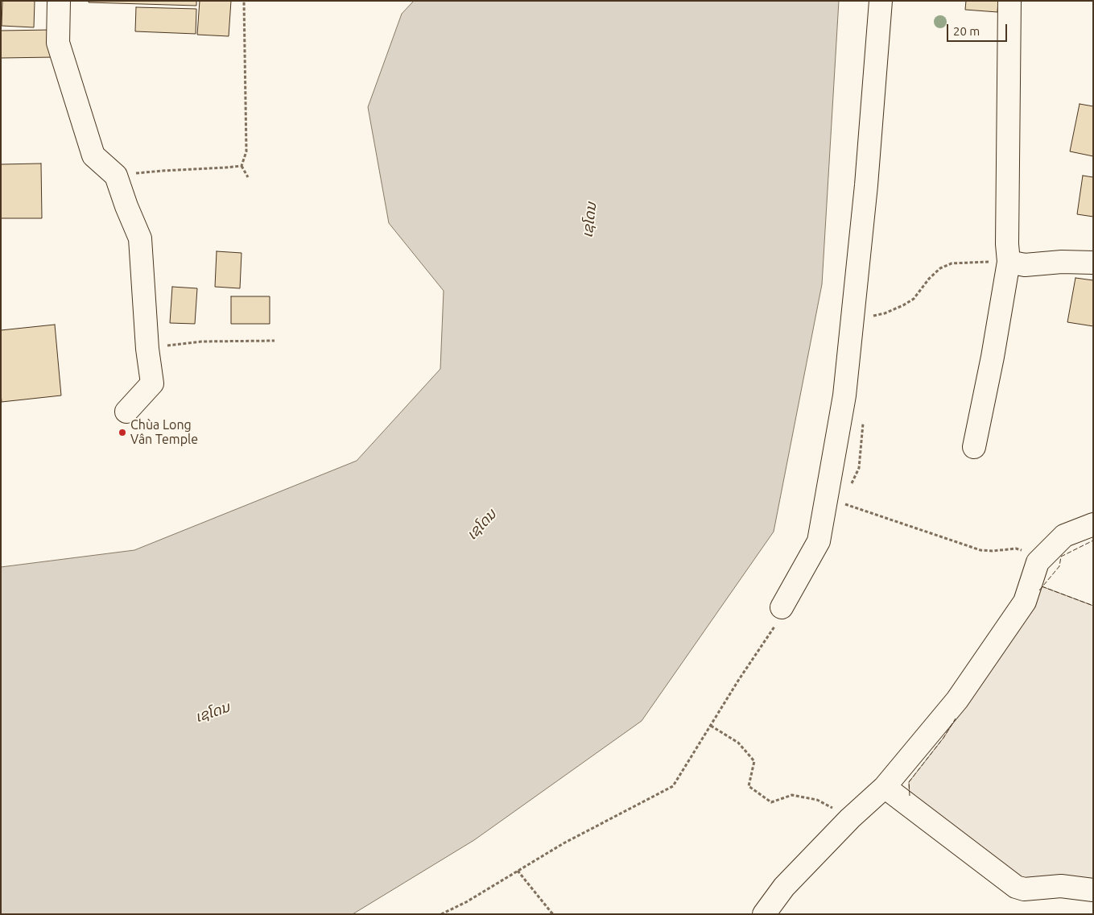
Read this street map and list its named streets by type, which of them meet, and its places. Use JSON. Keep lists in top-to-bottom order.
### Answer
{
  "water": ["ເຊໂດນ"],
  "places": ["Chùa Long Vân Temple"],
  "scale_bar": "20 m"
}
